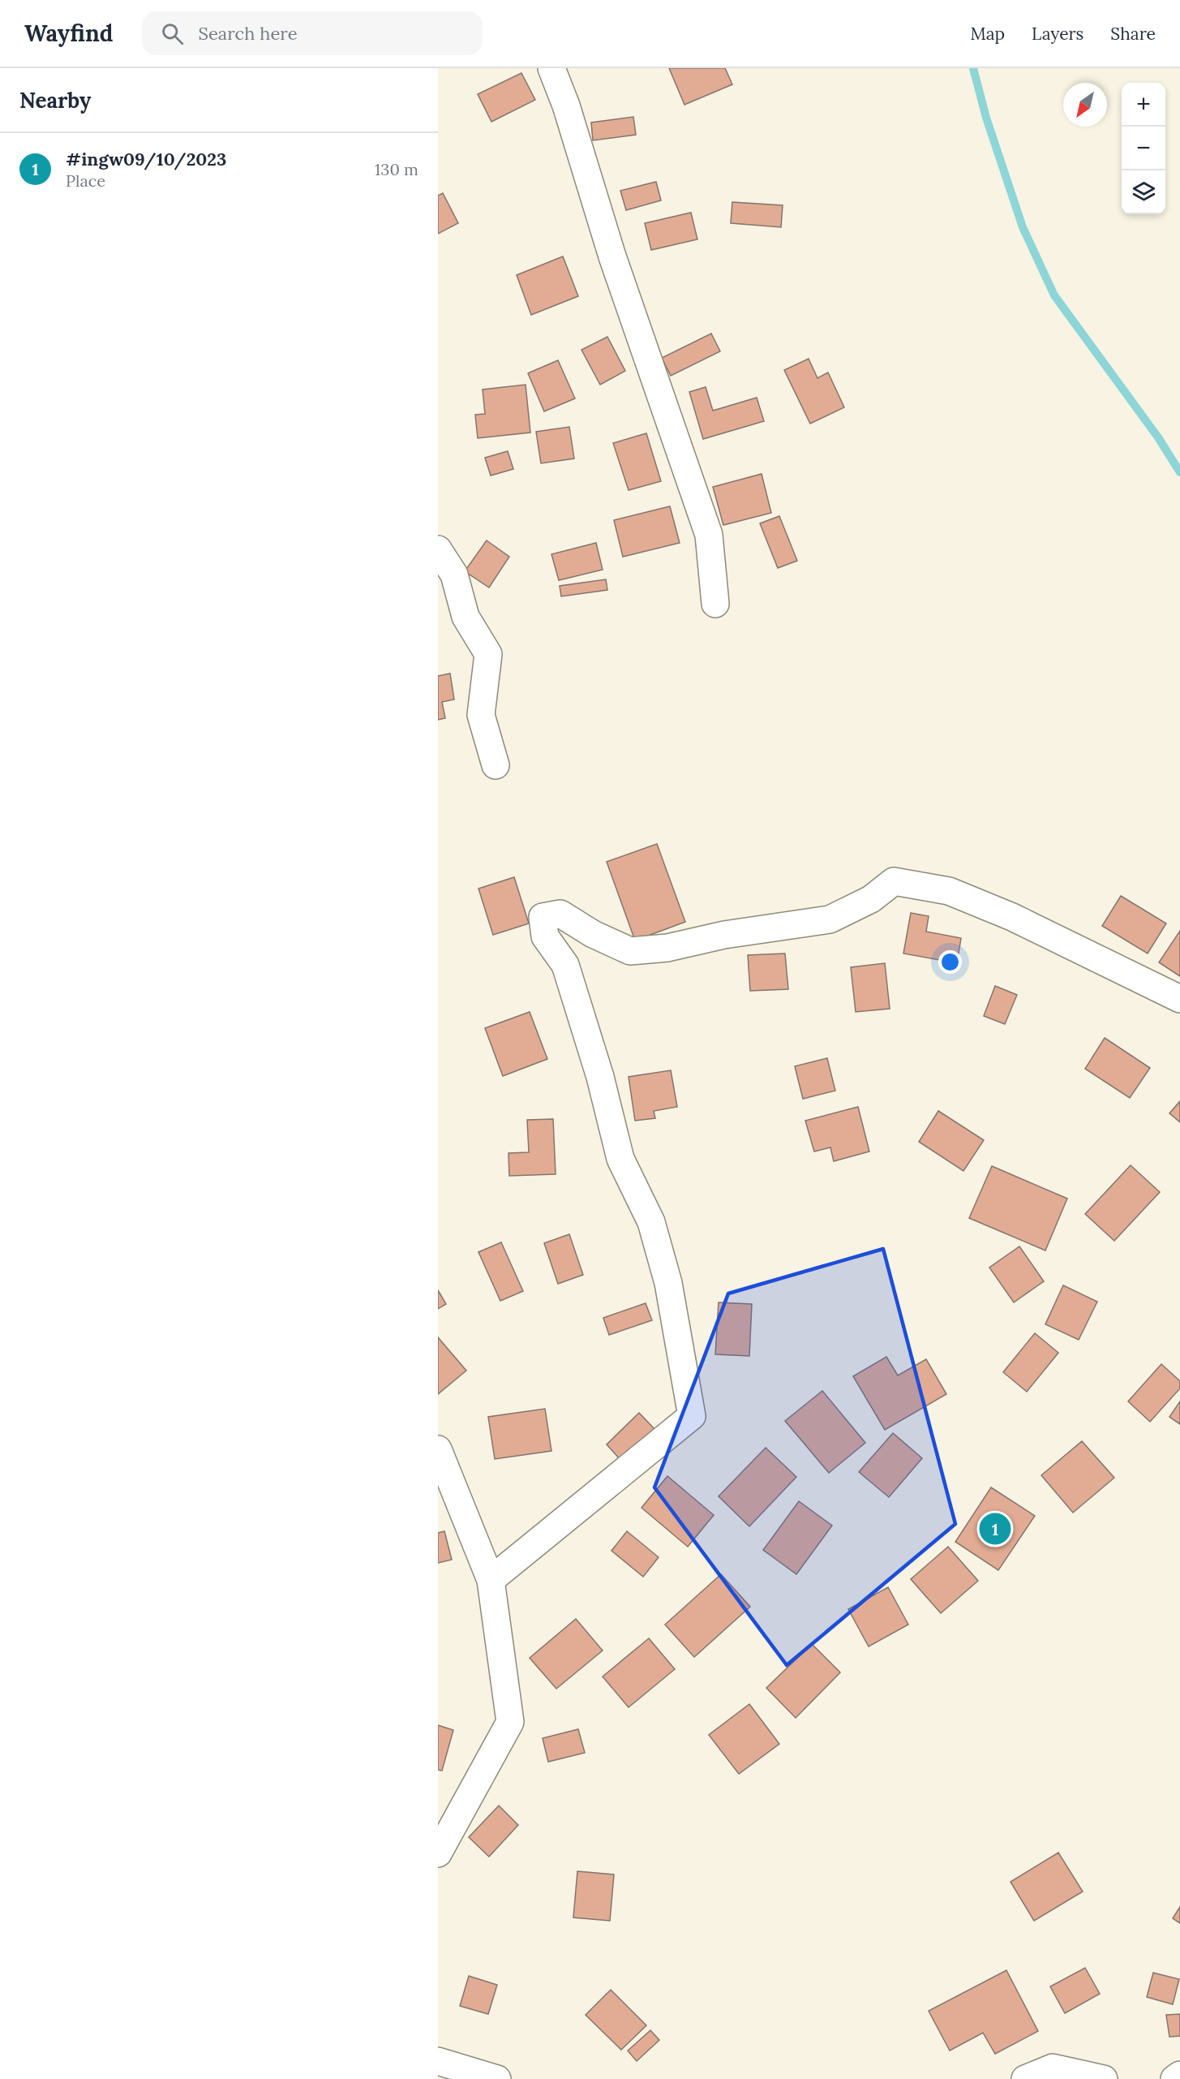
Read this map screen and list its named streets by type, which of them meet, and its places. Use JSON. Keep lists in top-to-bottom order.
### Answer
{
  "north": "bottom left",
  "page": {
    "header": "Wayfind",
    "search": "Search here",
    "nav": ["Map", "Layers", "Share"],
    "heading": "Nearby",
    "map_buttons": ["+", "−"],
    "list": [
      {
        "mark": "1",
        "name": "#ingw09/10/2023",
        "note": "Place",
        "value": "130 m"
      }
    ],
    "pins": "1"
  }
}
